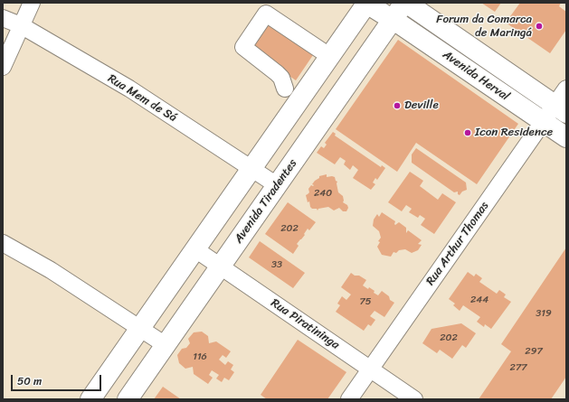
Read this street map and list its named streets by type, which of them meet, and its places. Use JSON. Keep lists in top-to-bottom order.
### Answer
{
  "streets": {
    "main road": ["Avenida Herval", "Avenida Tiradentes"],
    "street": ["Rua Mem de Sá", "Rua Arthur Thomas", "Rua Piratininga"]
  },
  "crossings": [
    ["Avenida Herval", "Avenida Tiradentes"],
    ["Avenida Herval", "Rua Arthur Thomas"],
    ["Rua Mem de Sá", "Avenida Tiradentes"],
    ["Avenida Tiradentes", "Rua Piratininga"],
    ["Rua Arthur Thomas", "Rua Piratininga"]
  ],
  "places": ["Forum da Comarca de Maringá", "Deville", "Icon Residence"],
  "house_numbers": [
    "240",
    "202",
    "33",
    "244",
    "75",
    "319",
    "202",
    "297",
    "116",
    "277"
  ],
  "scale_bar": "50 m"
}
